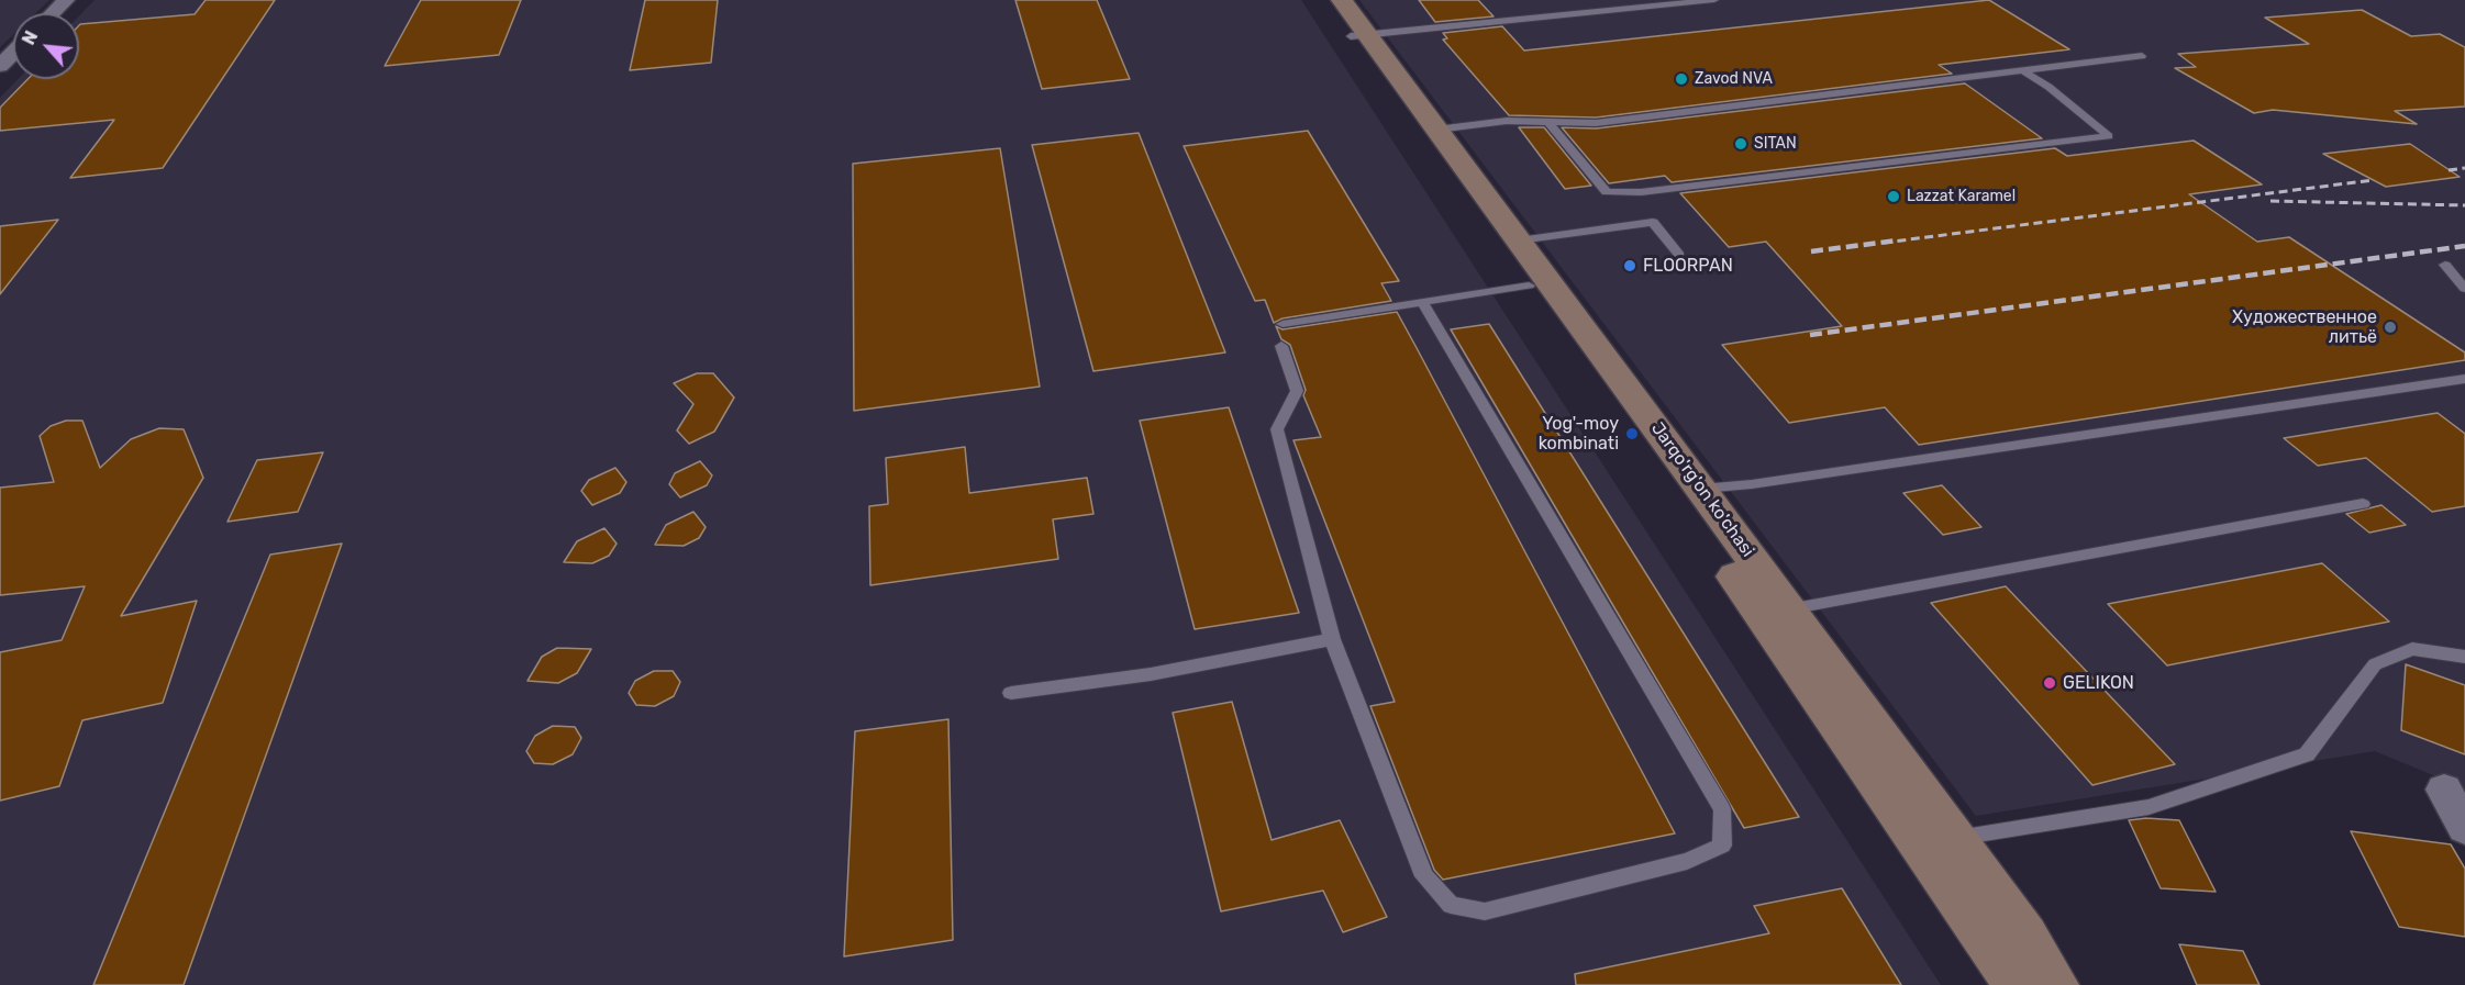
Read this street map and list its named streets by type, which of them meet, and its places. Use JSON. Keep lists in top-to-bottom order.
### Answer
{
  "streets": {
    "main road": ["Jarqo'rg'on ko'chasi"]
  },
  "places": [
    "Zavod NVA",
    "SITAN",
    "Lazzat Karamel",
    "FLOORPAN",
    "Художественное литьё",
    "Yog'-moy kombinati",
    "GELIKON"
  ],
  "north": "top left"
}
